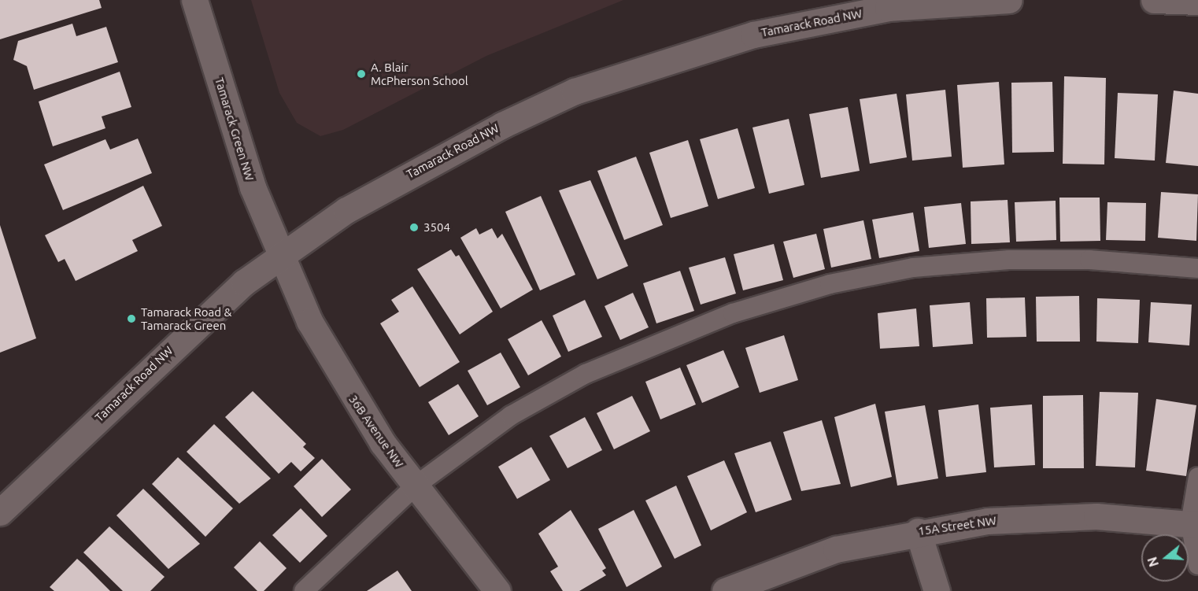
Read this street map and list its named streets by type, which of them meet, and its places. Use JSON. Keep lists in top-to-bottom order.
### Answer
{
  "streets": {
    "street": [
      "Tamarack Road NW",
      "Tamarack Green NW",
      "36B Avenue NW",
      "15A Street NW"
    ]
  },
  "crossings": [
    ["Tamarack Road NW", "Tamarack Green NW"],
    ["Tamarack Road NW", "36B Avenue NW"],
    ["Tamarack Green NW", "36B Avenue NW"]
  ],
  "places": ["A. Blair McPherson School", "3504", "Tamarack Road & Tamarack Green"],
  "north": "left"
}
